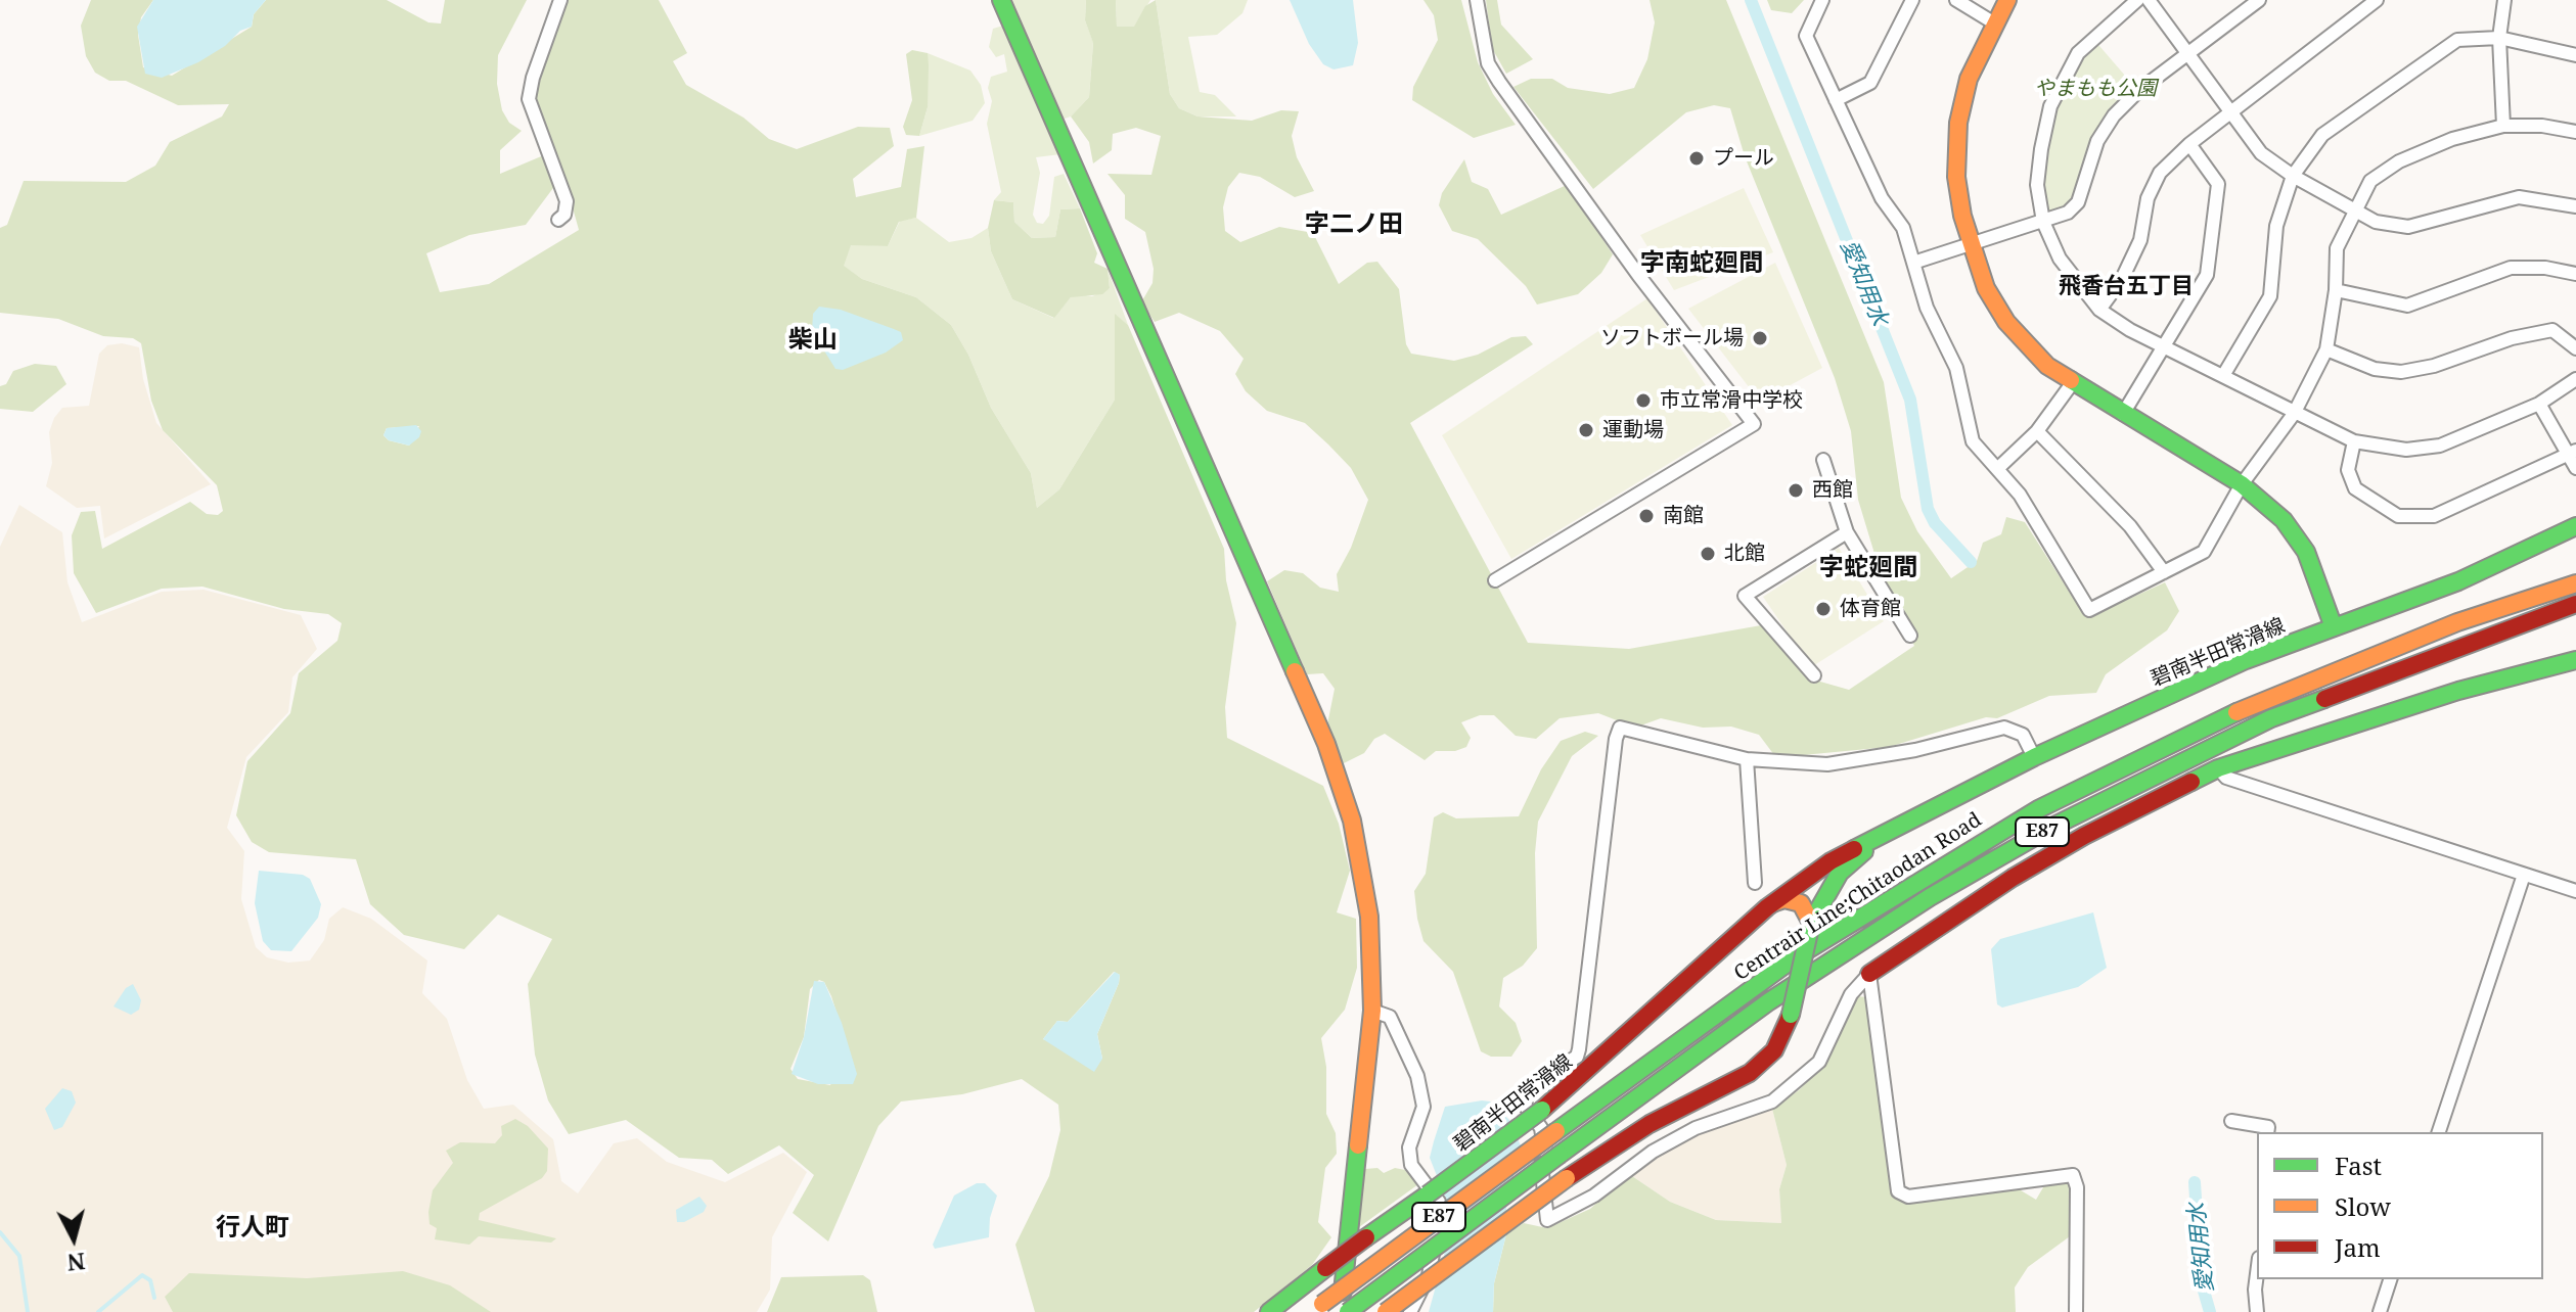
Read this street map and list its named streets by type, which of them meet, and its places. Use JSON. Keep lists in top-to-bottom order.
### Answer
{
  "streets": {
    "main road": ["碧南半田常滑線", "E87", "Centrair Line;Chitaodan Road"]
  },
  "districts": [
    "字二ノ田",
    "字南蛇廻間",
    "飛香台五丁目",
    "柴山",
    "字蛇廻間",
    "行人町"
  ],
  "water": ["愛知用水"],
  "parks": ["やまもも公園"],
  "places": [
    "プール",
    "ソフトボール場",
    "市立常滑中学校",
    "運動場",
    "西館",
    "南館",
    "北館",
    "体育館"
  ],
  "legend": ["Fast", "Slow", "Jam"],
  "north": "bottom"
}
